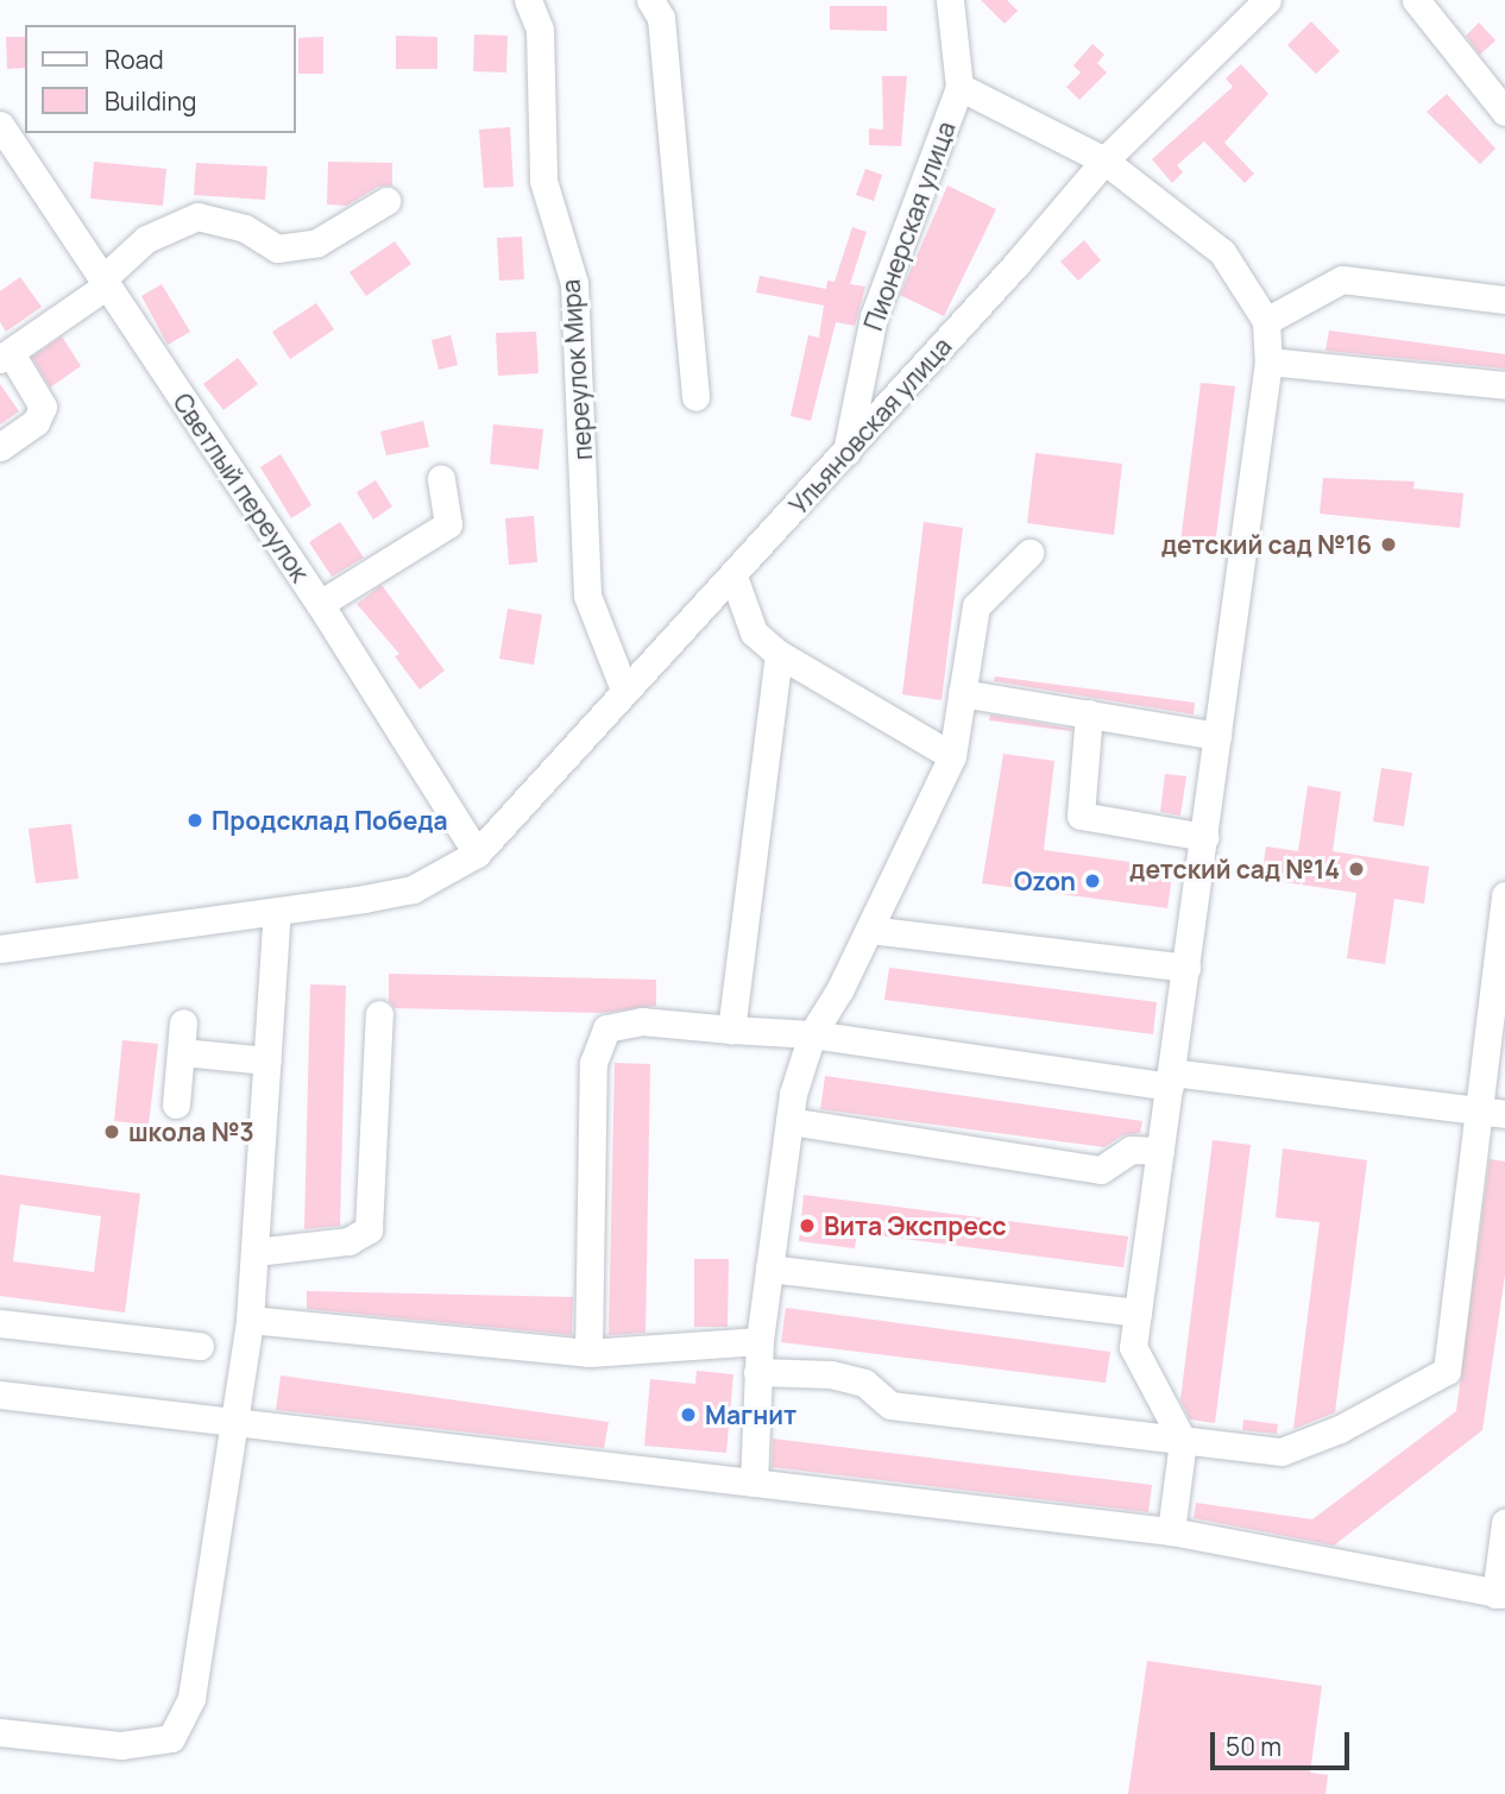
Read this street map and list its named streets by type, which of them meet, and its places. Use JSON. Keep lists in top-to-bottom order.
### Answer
{
  "streets": {
    "street": [
      "Пионерская улица",
      "переулок Мира",
      "Ульяновская улица",
      "Светлый переулок"
    ]
  },
  "crossings": [
    ["Пионерская улица", "Ульяновская улица"],
    ["переулок Мира", "Ульяновская улица"],
    ["Ульяновская улица", "Светлый переулок"]
  ],
  "places": [
    "детский сад №16",
    "Продсклад Победа",
    "детский сад №14",
    "Ozon",
    "школа №3",
    "Вита Экспресс",
    "Магнит"
  ],
  "legend": ["Road", "Building"],
  "scale_bar": "50 m"
}
